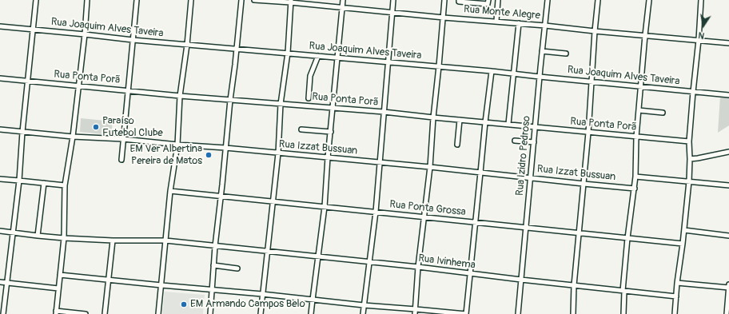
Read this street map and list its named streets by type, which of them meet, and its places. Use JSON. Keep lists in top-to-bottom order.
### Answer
{
  "streets": {
    "street": [
      "Rua Monte Alegre",
      "Rua Joaquim Alves Taveira",
      "Rua Ponta Porã",
      "Rua Izzat Bussuan",
      "Rua Izidro Pedroso",
      "Rua Ponta Grossa",
      "Rua Ivinhema"
    ]
  },
  "crossings": [
    ["Rua Monte Alegre", "Rua Izidro Pedroso"],
    ["Rua Joaquim Alves Taveira", "Rua Izidro Pedroso"],
    ["Rua Ponta Porã", "Rua Izidro Pedroso"],
    ["Rua Izzat Bussuan", "Rua Izidro Pedroso"],
    ["Rua Izidro Pedroso", "Rua Ponta Grossa"],
    ["Rua Izidro Pedroso", "Rua Ivinhema"]
  ],
  "places": ["Paraíso Futebol Clube", "EM Ver Albertina Pereira de Matos", "EM Armando Campos Belo"],
  "north": "bottom"
}
